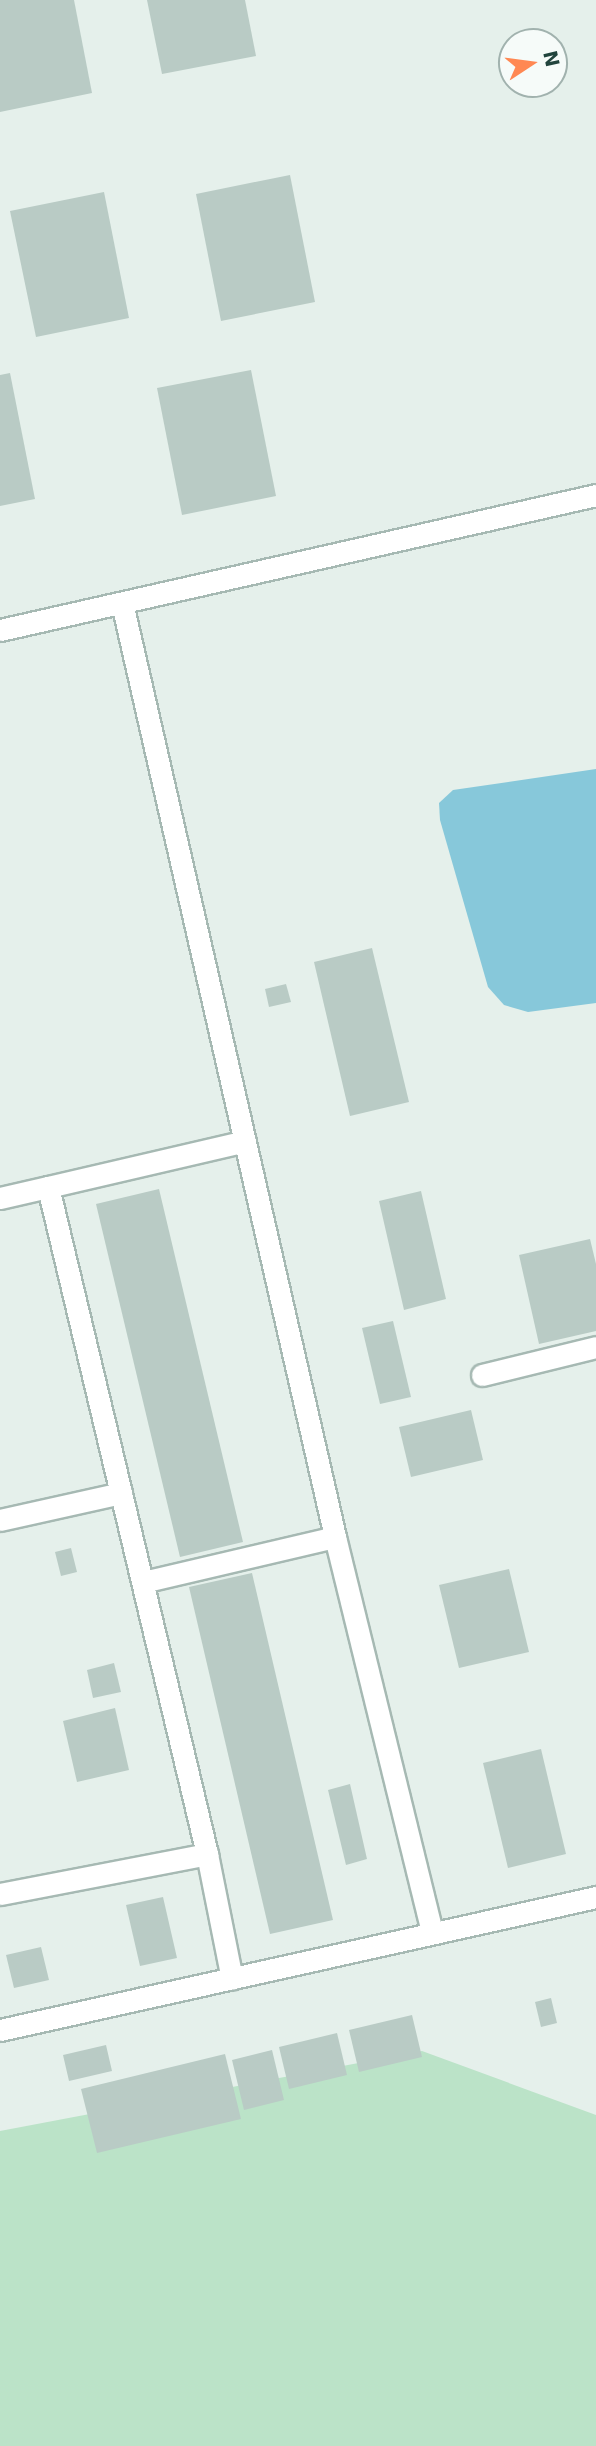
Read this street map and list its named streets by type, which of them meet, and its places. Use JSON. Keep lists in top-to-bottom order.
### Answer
{
  "north": "right"
}
